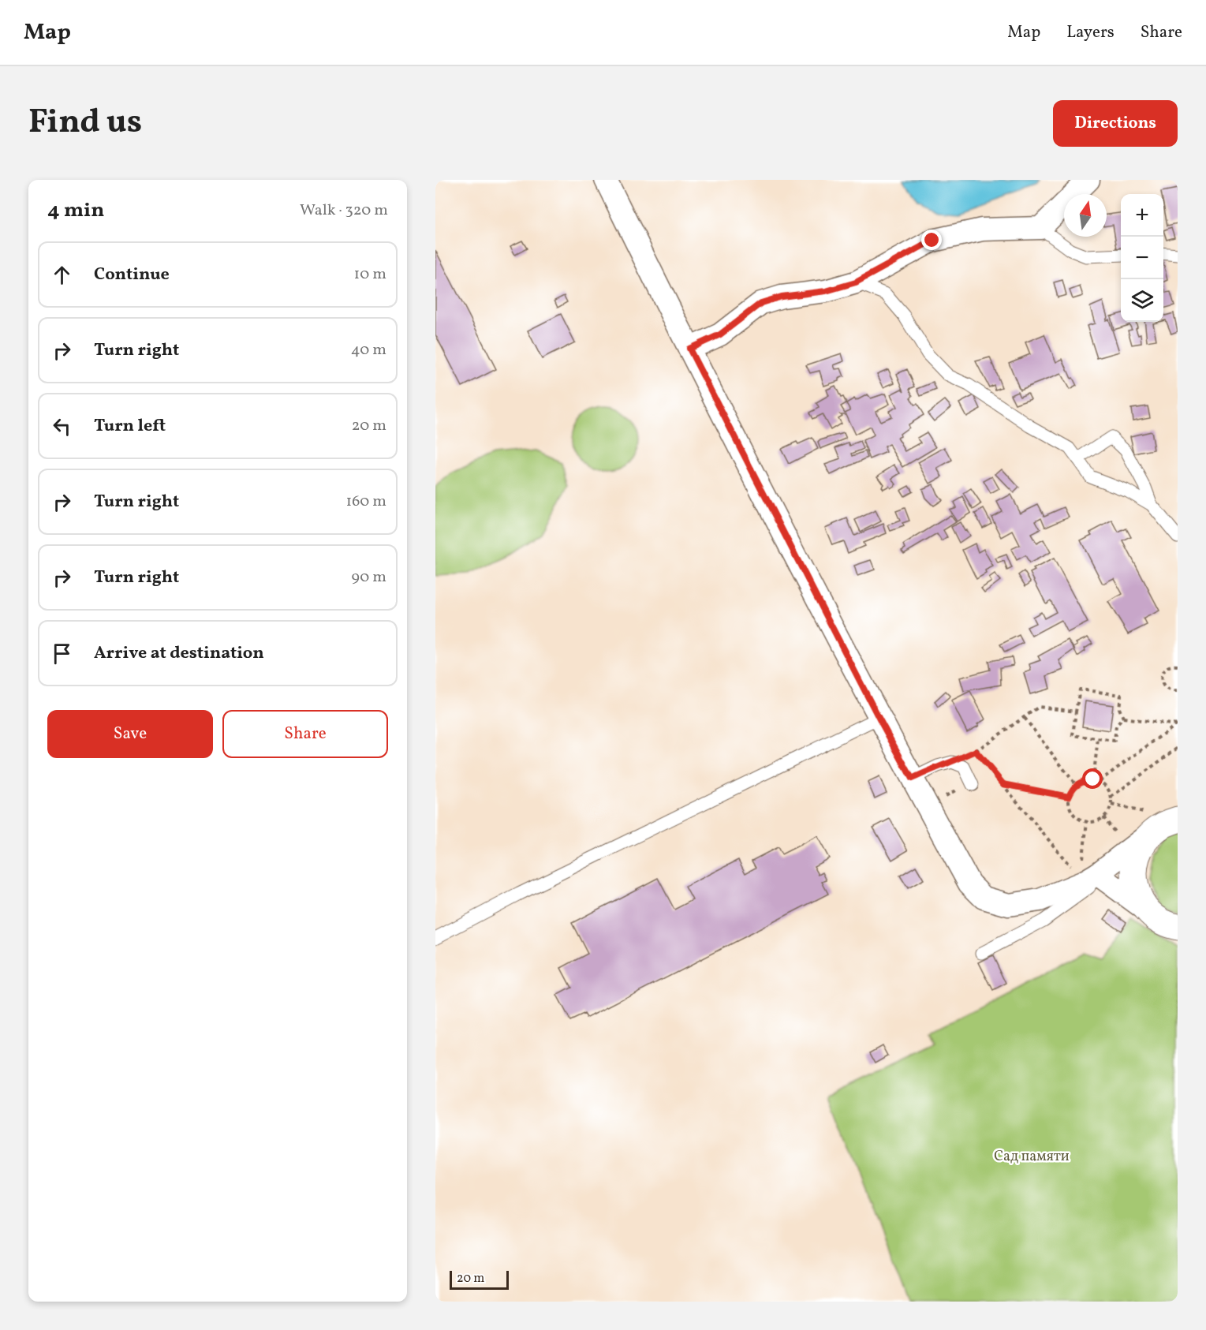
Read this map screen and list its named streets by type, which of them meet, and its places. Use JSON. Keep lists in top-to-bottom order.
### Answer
{
  "parks": ["Сад памяти"],
  "scale_bar": "20 m",
  "north": "top",
  "page": {
    "header": "Map",
    "nav": ["Map", "Layers", "Share"],
    "title": "Find us",
    "buttons": [
      "Directions",
      ["Save", "Share"]
    ],
    "heading": ["4 min", "Walk · 320 m"],
    "map_buttons": ["+", "−"],
    "list": [
      ["Continue", "10 m"],
      ["Turn right", "40 m"],
      ["Turn left", "20 m"],
      ["Turn right", "160 m"],
      ["Turn right", "90 m"],
      "Arrive at destination"
    ],
    "scale": "20 m"
  }
}
